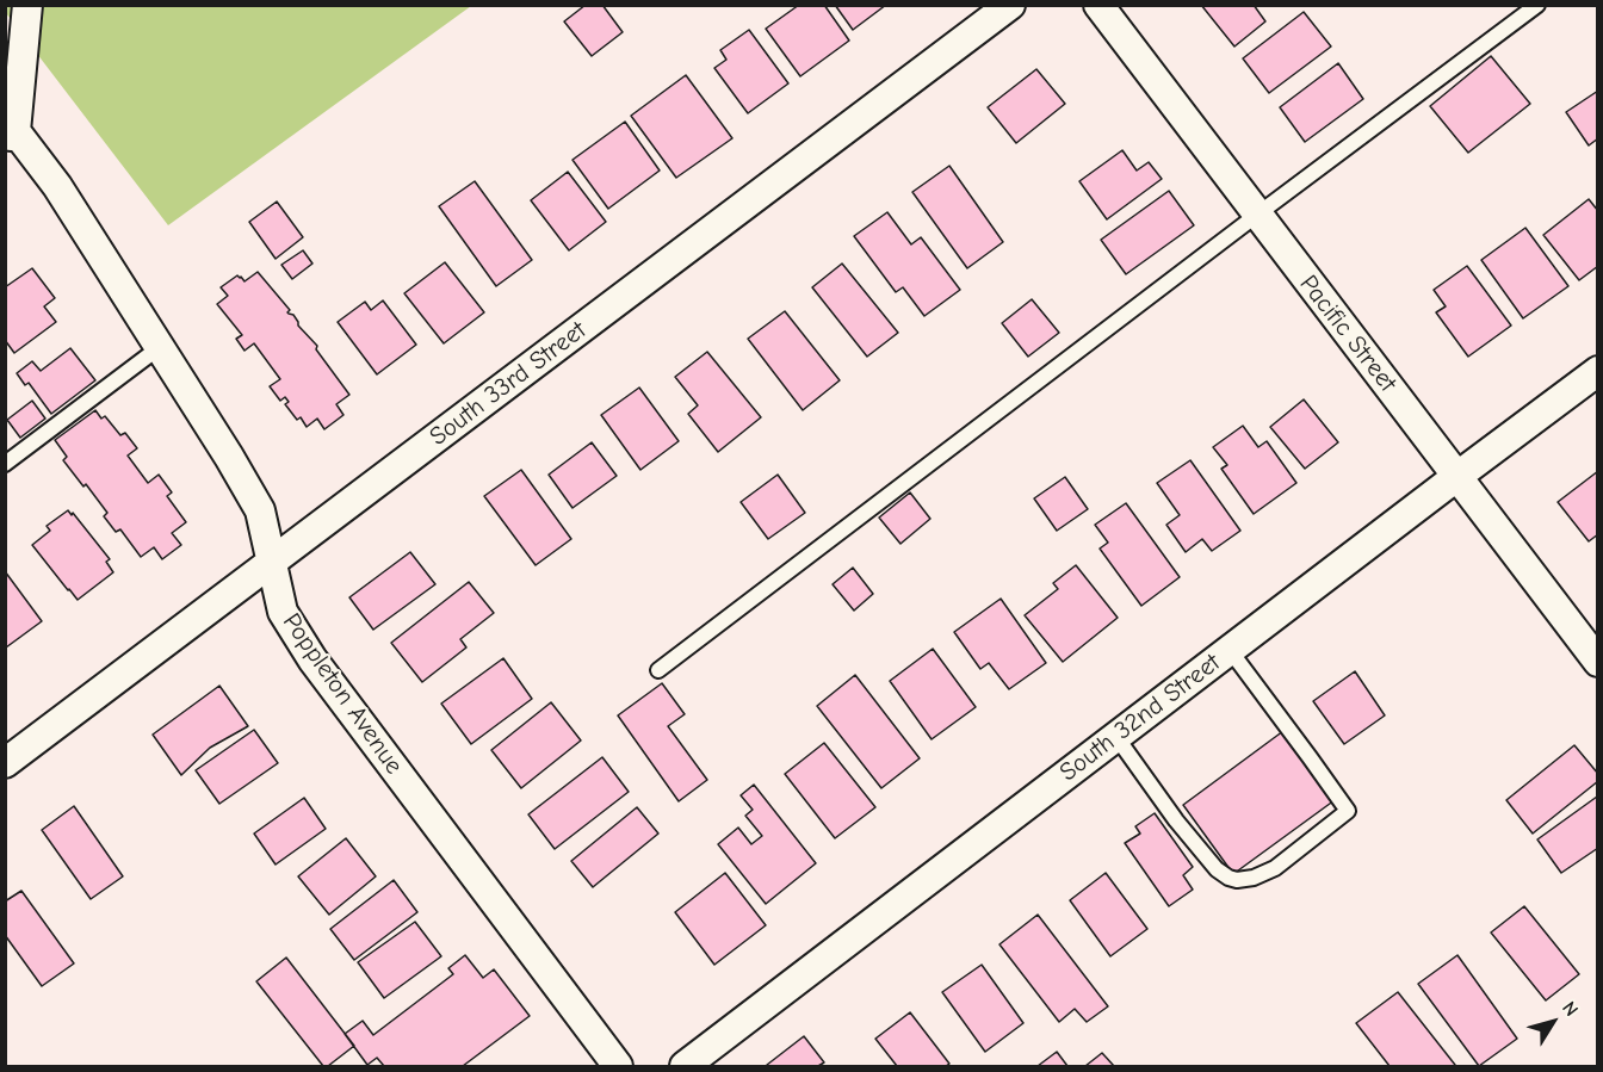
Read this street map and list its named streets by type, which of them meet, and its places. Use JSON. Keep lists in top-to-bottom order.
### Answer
{
  "streets": {
    "street": [
      "Pacific Street",
      "South 33rd Street",
      "Poppleton Avenue",
      "South 32nd Street"
    ]
  },
  "crossings": [
    ["Pacific Street", "South 32nd Street"],
    ["South 33rd Street", "Poppleton Avenue"]
  ],
  "north": "top right"
}
